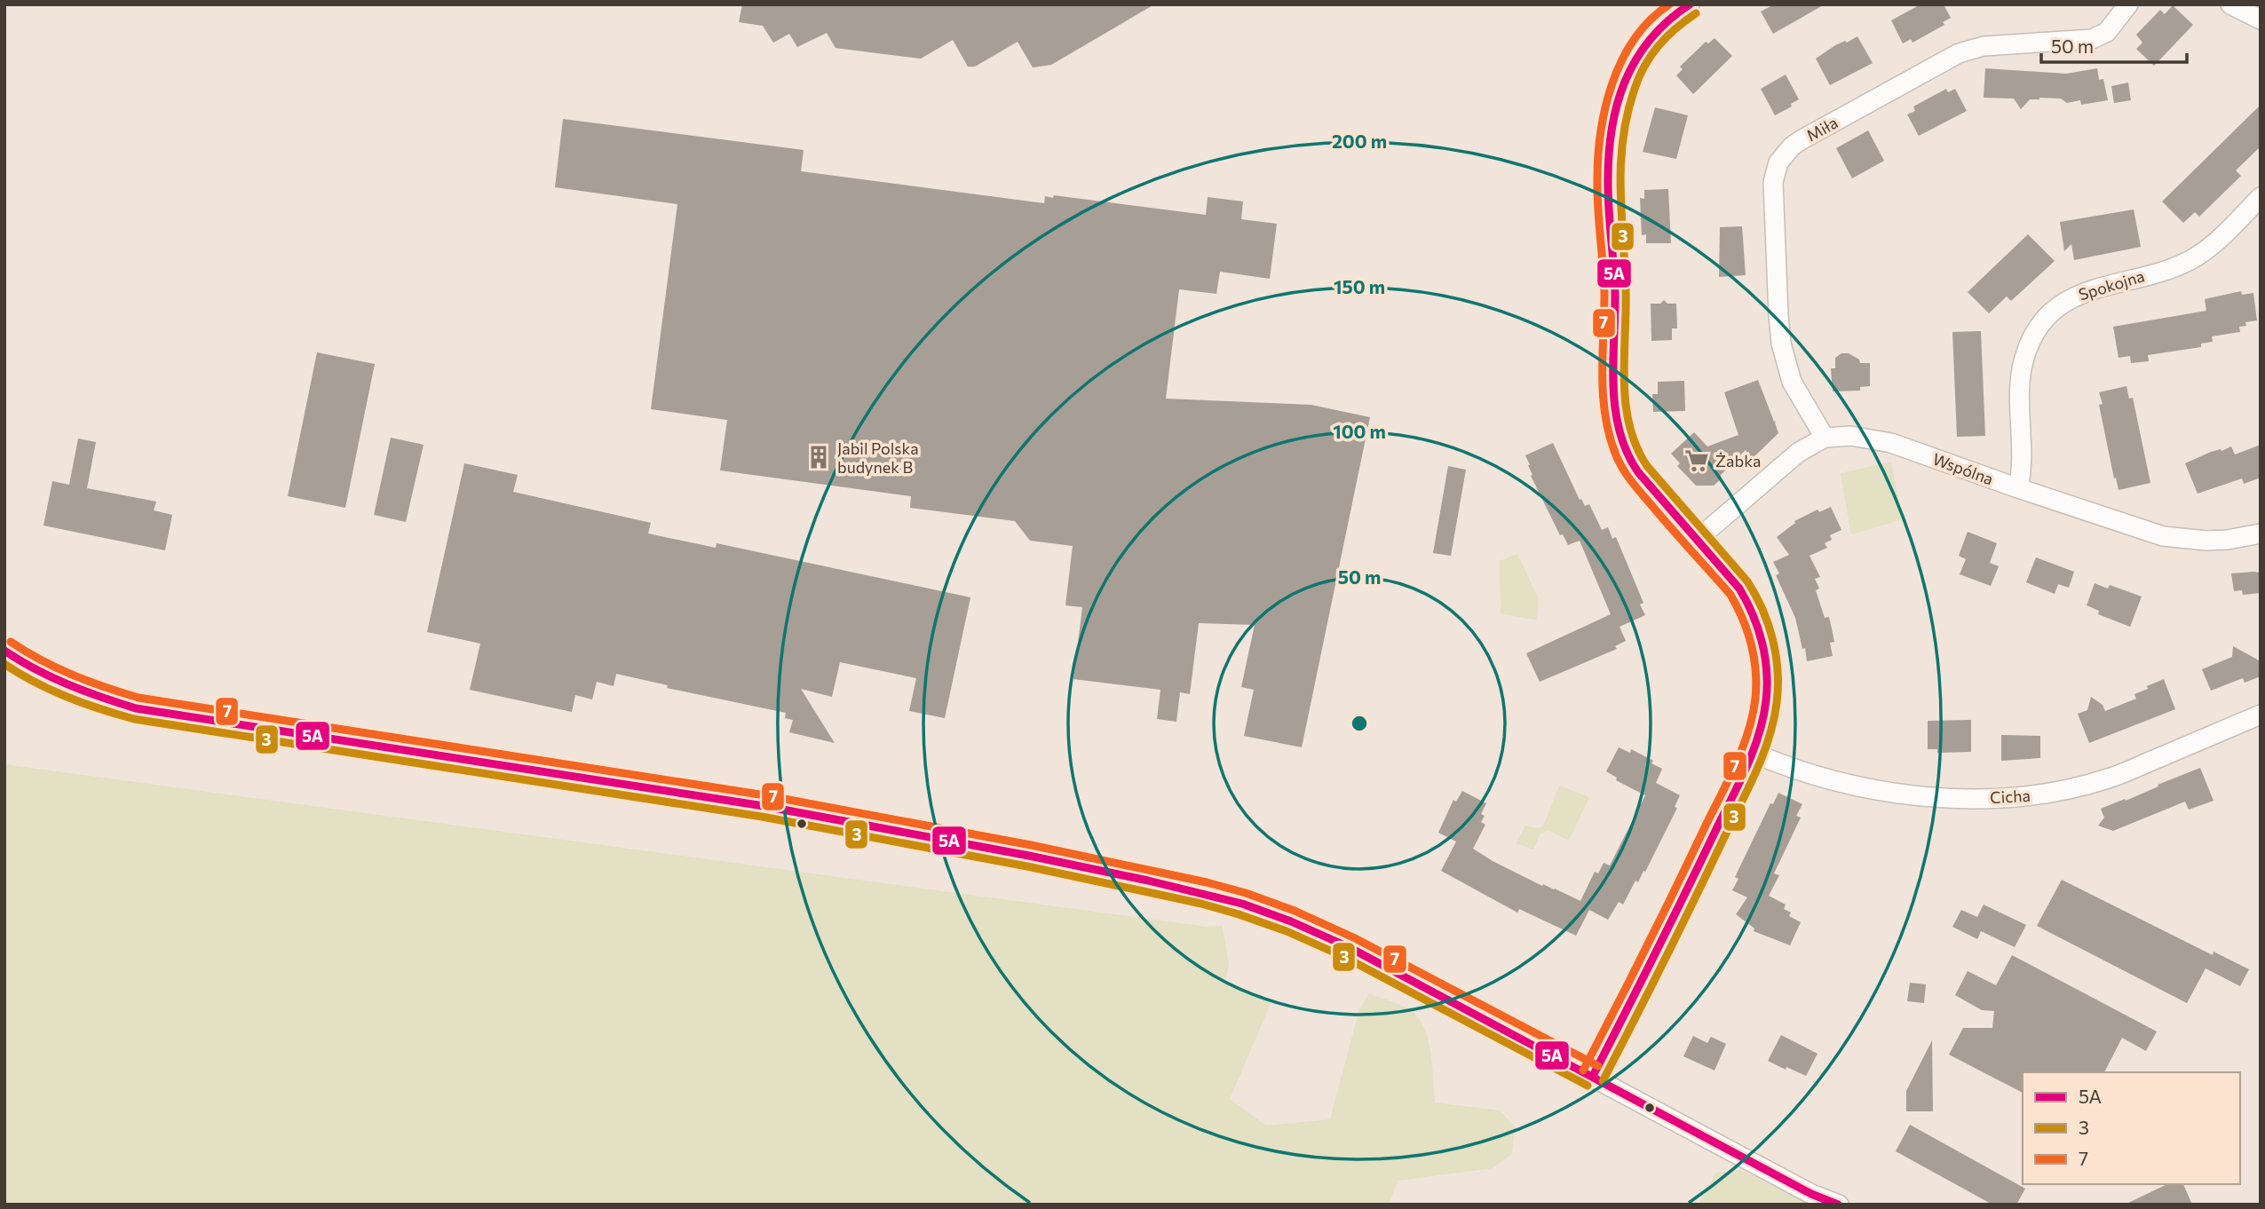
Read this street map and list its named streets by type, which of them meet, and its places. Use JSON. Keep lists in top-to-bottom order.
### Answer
{
  "streets": {
    "street": [
      "Miła",
      "Spokojna",
      "Wspólna",
      "Cicha"
    ]
  },
  "crossings": [
    ["Miła", "Wspólna"],
    ["Spokojna", "Wspólna"]
  ],
  "places": {
    "building": ["Jabil Polska budynek B"],
    "supermarket": ["Żabka"]
  },
  "lines": ["transit line 5A", "transit line 7", "transit line 3"],
  "legend": ["5A", "3", "7"],
  "scale_bar": "50 m",
  "rings": [
    "200 m",
    "150 m",
    "100 m",
    "50 m"
  ]
}
